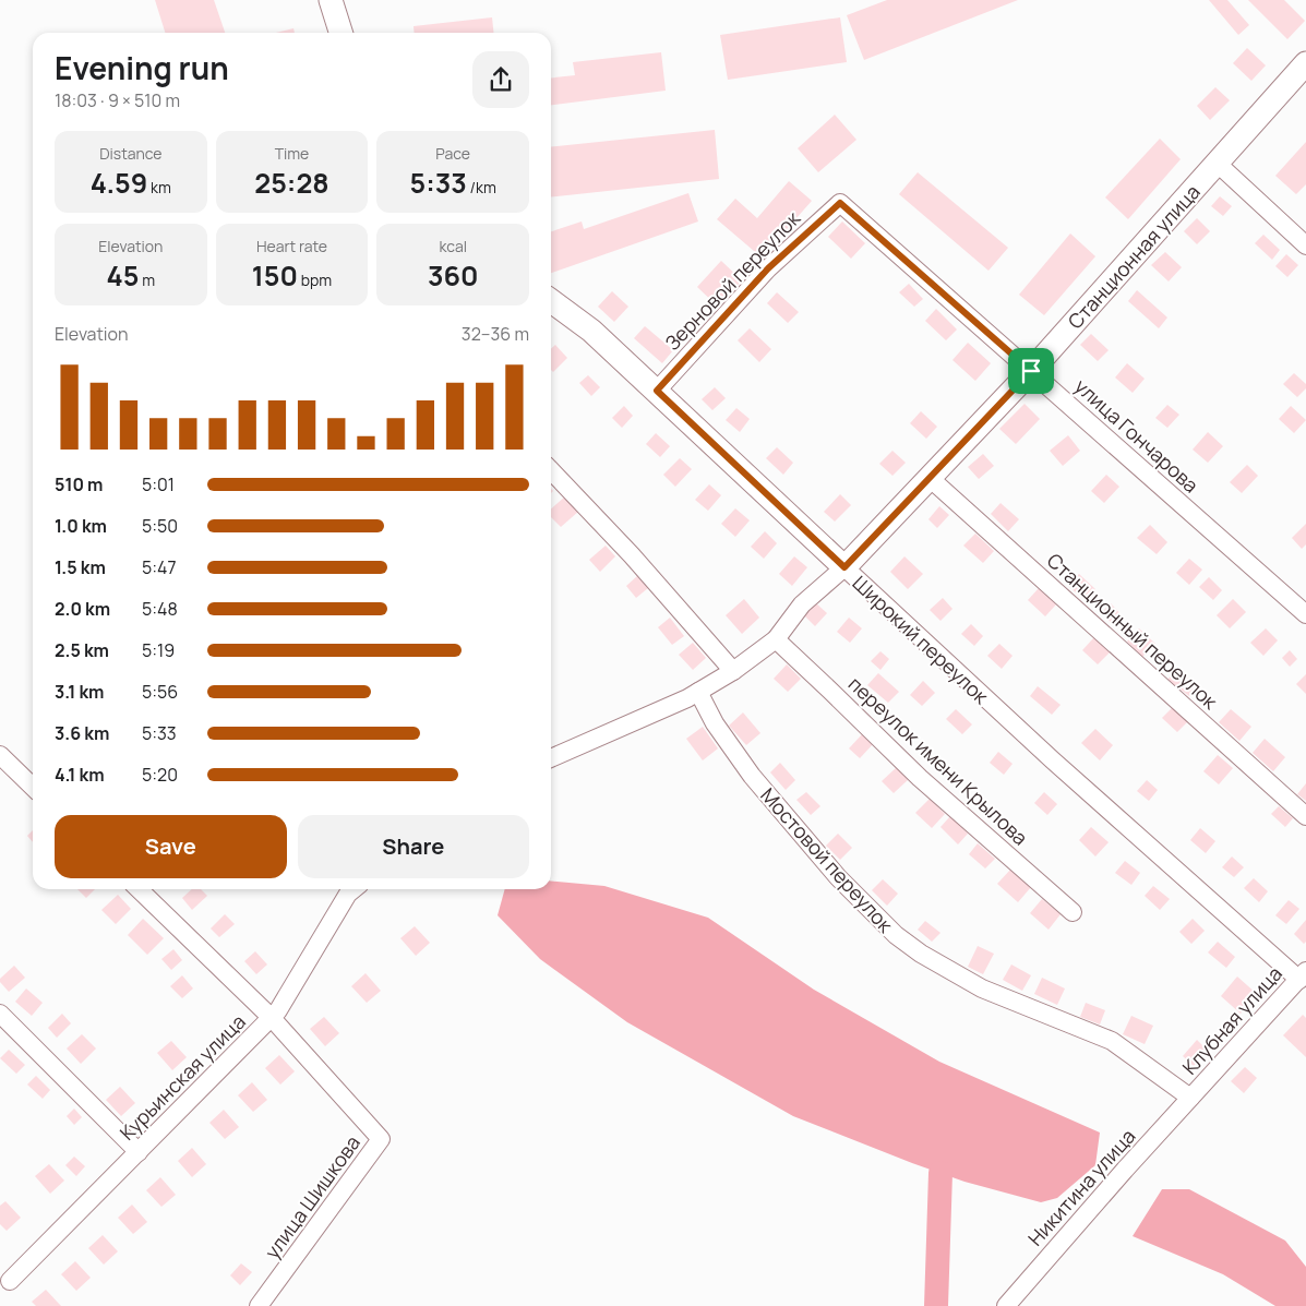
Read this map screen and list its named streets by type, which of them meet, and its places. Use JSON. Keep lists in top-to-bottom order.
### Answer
{
  "streets": {
    "main road": ["Станционная улица", "Широкий переулок"],
    "street": [
      "Зерновой переулок",
      "улица Гончарова",
      "Станционный переулок",
      "переулок имени Крылова",
      "Мостовой переулок",
      "Клубная улица",
      "Курьинская улица",
      "Никитина улица",
      "улица Шишкова"
    ]
  },
  "crossings": [
    ["Станционная улица", "улица Гончарова"],
    ["Станционная улица", "Станционный переулок"],
    ["Станционная улица", "Широкий переулок"],
    ["Станционная улица", "переулок имени Крылова"],
    ["Станционная улица", "Мостовой переулок"],
    ["Зерновой переулок", "улица Гончарова"],
    ["Зерновой переулок", "Широкий переулок"],
    ["Широкий переулок", "Клубная улица"],
    ["Мостовой переулок", "Клубная улица"],
    ["Мостовой переулок", "Никитина улица"],
    ["Клубная улица", "Никитина улица"],
    ["Курьинская улица", "улица Шишкова"]
  ],
  "page": {
    "heading": ["Evening run", "18:03 · 9 × 510 m"],
    "stats": [
      ["Distance", "4.59 km"],
      ["Time", "25:28"],
      ["Pace", "5:33 /km"],
      ["Elevation", "45 m"],
      ["Heart rate", "150 bpm"],
      ["kcal", "360"]
    ],
    "chart": ["Elevation", "32–36 m"],
    "list": [
      {
        "name": "510 m",
        "note": "5:01"
      },
      {
        "name": "1.0 km",
        "note": "5:50"
      },
      {
        "name": "1.5 km",
        "note": "5:47"
      },
      {
        "name": "2.0 km",
        "note": "5:48"
      },
      {
        "name": "2.5 km",
        "note": "5:19"
      },
      {
        "name": "3.1 km",
        "note": "5:56"
      },
      {
        "name": "3.6 km",
        "note": "5:33"
      },
      {
        "name": "4.1 km",
        "note": "5:20"
      }
    ],
    "buttons": ["Save", "Share"]
  }
}
